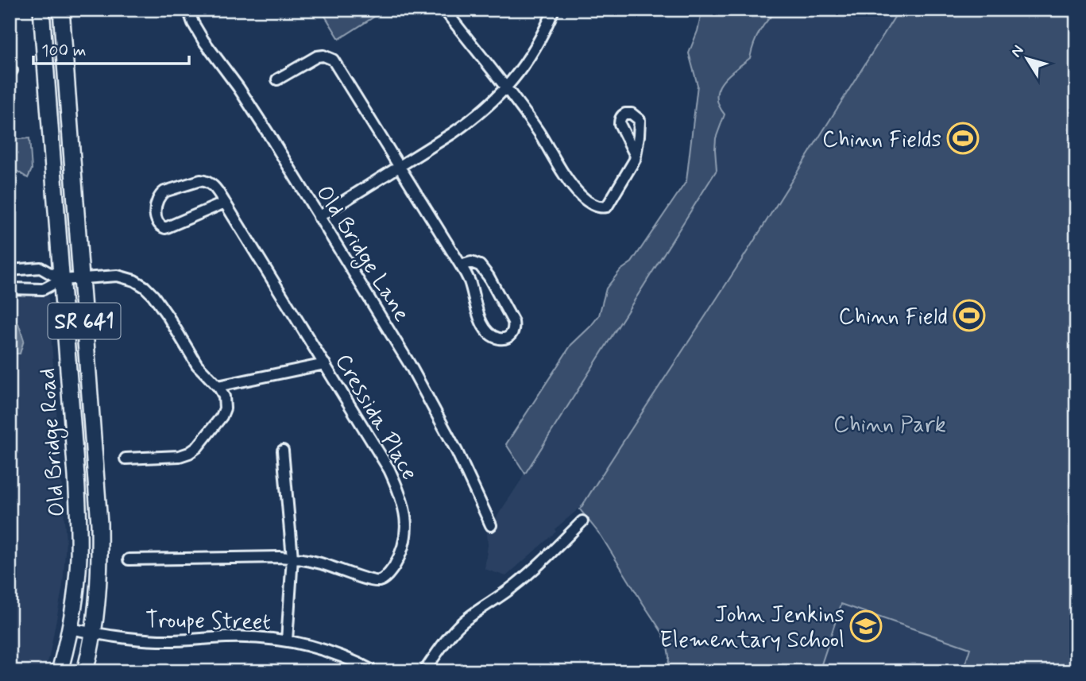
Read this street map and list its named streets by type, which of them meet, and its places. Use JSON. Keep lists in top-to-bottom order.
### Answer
{
  "streets": {
    "main road": ["SR 641", "Old Bridge Road"],
    "street": ["Old Bridge Lane", "Cressida Place", "Troupe Street"]
  },
  "crossings": [
    ["Old Bridge Road", "Troupe Street"]
  ],
  "parks": ["Chinn Park"],
  "places": {
    "sports": ["Chinn Fields", "Chinn Field"],
    "school or university": ["John Jenkins Elementary School"]
  },
  "scale_bar": "100 m",
  "north": "top left"
}
